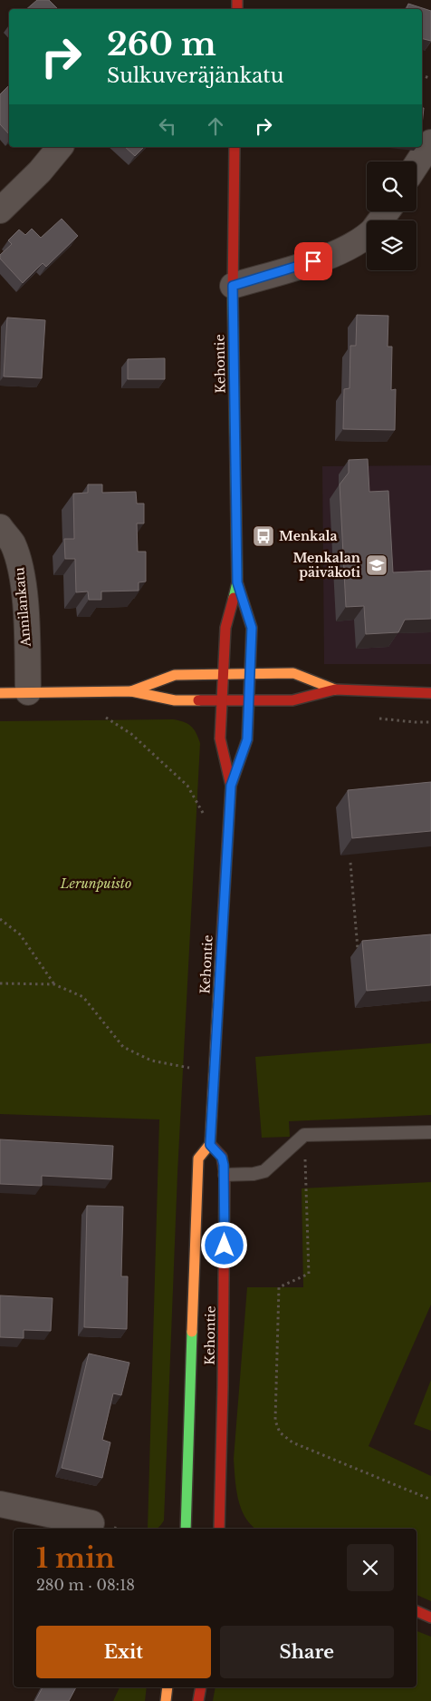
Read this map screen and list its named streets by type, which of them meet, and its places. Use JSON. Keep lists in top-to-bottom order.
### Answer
{
  "streets": {
    "main road": ["Kehontie"],
    "street": ["Annilankatu"]
  },
  "parks": ["Lerunpuisto"],
  "places": {
    "bus stop": ["Menkala"],
    "school or university": ["Menkalan päiväkoti"]
  },
  "page": {
    "turn": ["260 m", "Sulkuveräjänkatu"],
    "heading": ["1 min", "280 m · 08:18"],
    "buttons": ["Exit", "Share"]
  }
}
